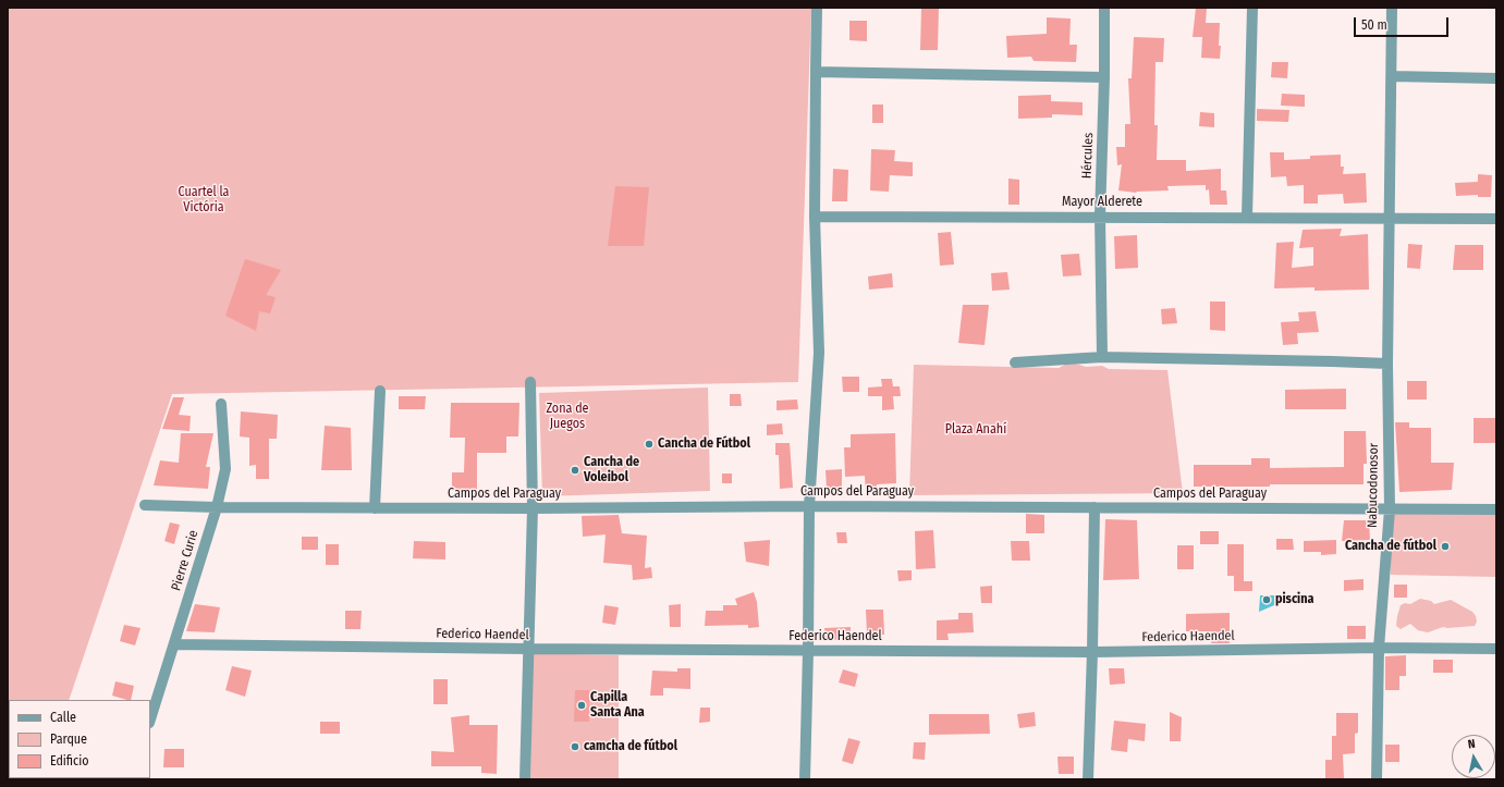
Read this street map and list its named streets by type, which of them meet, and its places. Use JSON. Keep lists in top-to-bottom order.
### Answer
{
  "streets": {
    "street": [
      "Hércules",
      "Mayor Alderete",
      "Nabucodonosor",
      "Campos del Paraguay",
      "Pierre Curie",
      "Federico Haendel"
    ]
  },
  "crossings": [
    ["Hércules", "Mayor Alderete"],
    ["Mayor Alderete", "Nabucodonosor"],
    ["Nabucodonosor", "Campos del Paraguay"],
    ["Nabucodonosor", "Federico Haendel"],
    ["Campos del Paraguay", "Pierre Curie"],
    ["Pierre Curie", "Federico Haendel"]
  ],
  "parks": ["Cuartel la Victória", "Zona de Juegos", "Plaza Anahí"],
  "places": [
    "Cancha de Fútbol",
    "Cancha de Voleibol",
    "Cancha de fútbol",
    "piscina",
    "Capilla Santa Ana",
    "camcha de fútbol"
  ],
  "legend": ["Calle", "Parque", "Edificio"],
  "scale_bar": "50 m",
  "north": "top"
}
